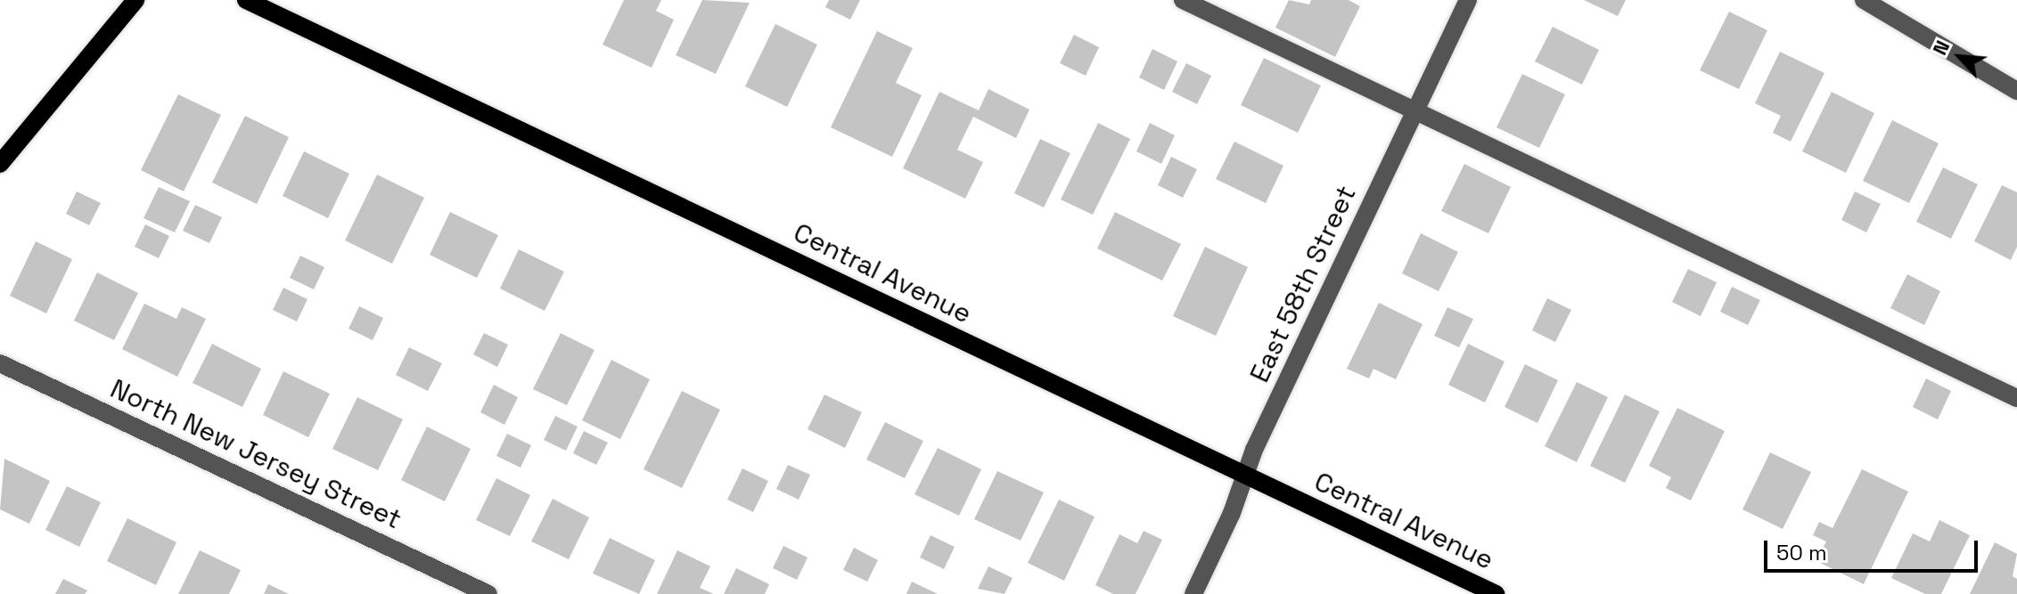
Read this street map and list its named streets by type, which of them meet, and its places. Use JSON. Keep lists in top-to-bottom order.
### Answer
{
  "streets": {
    "main road": ["Central Avenue"],
    "street": ["East 58th Street", "North New Jersey Street"]
  },
  "crossings": [
    ["Central Avenue", "East 58th Street"]
  ],
  "scale_bar": "50 m",
  "north": "top left"
}
